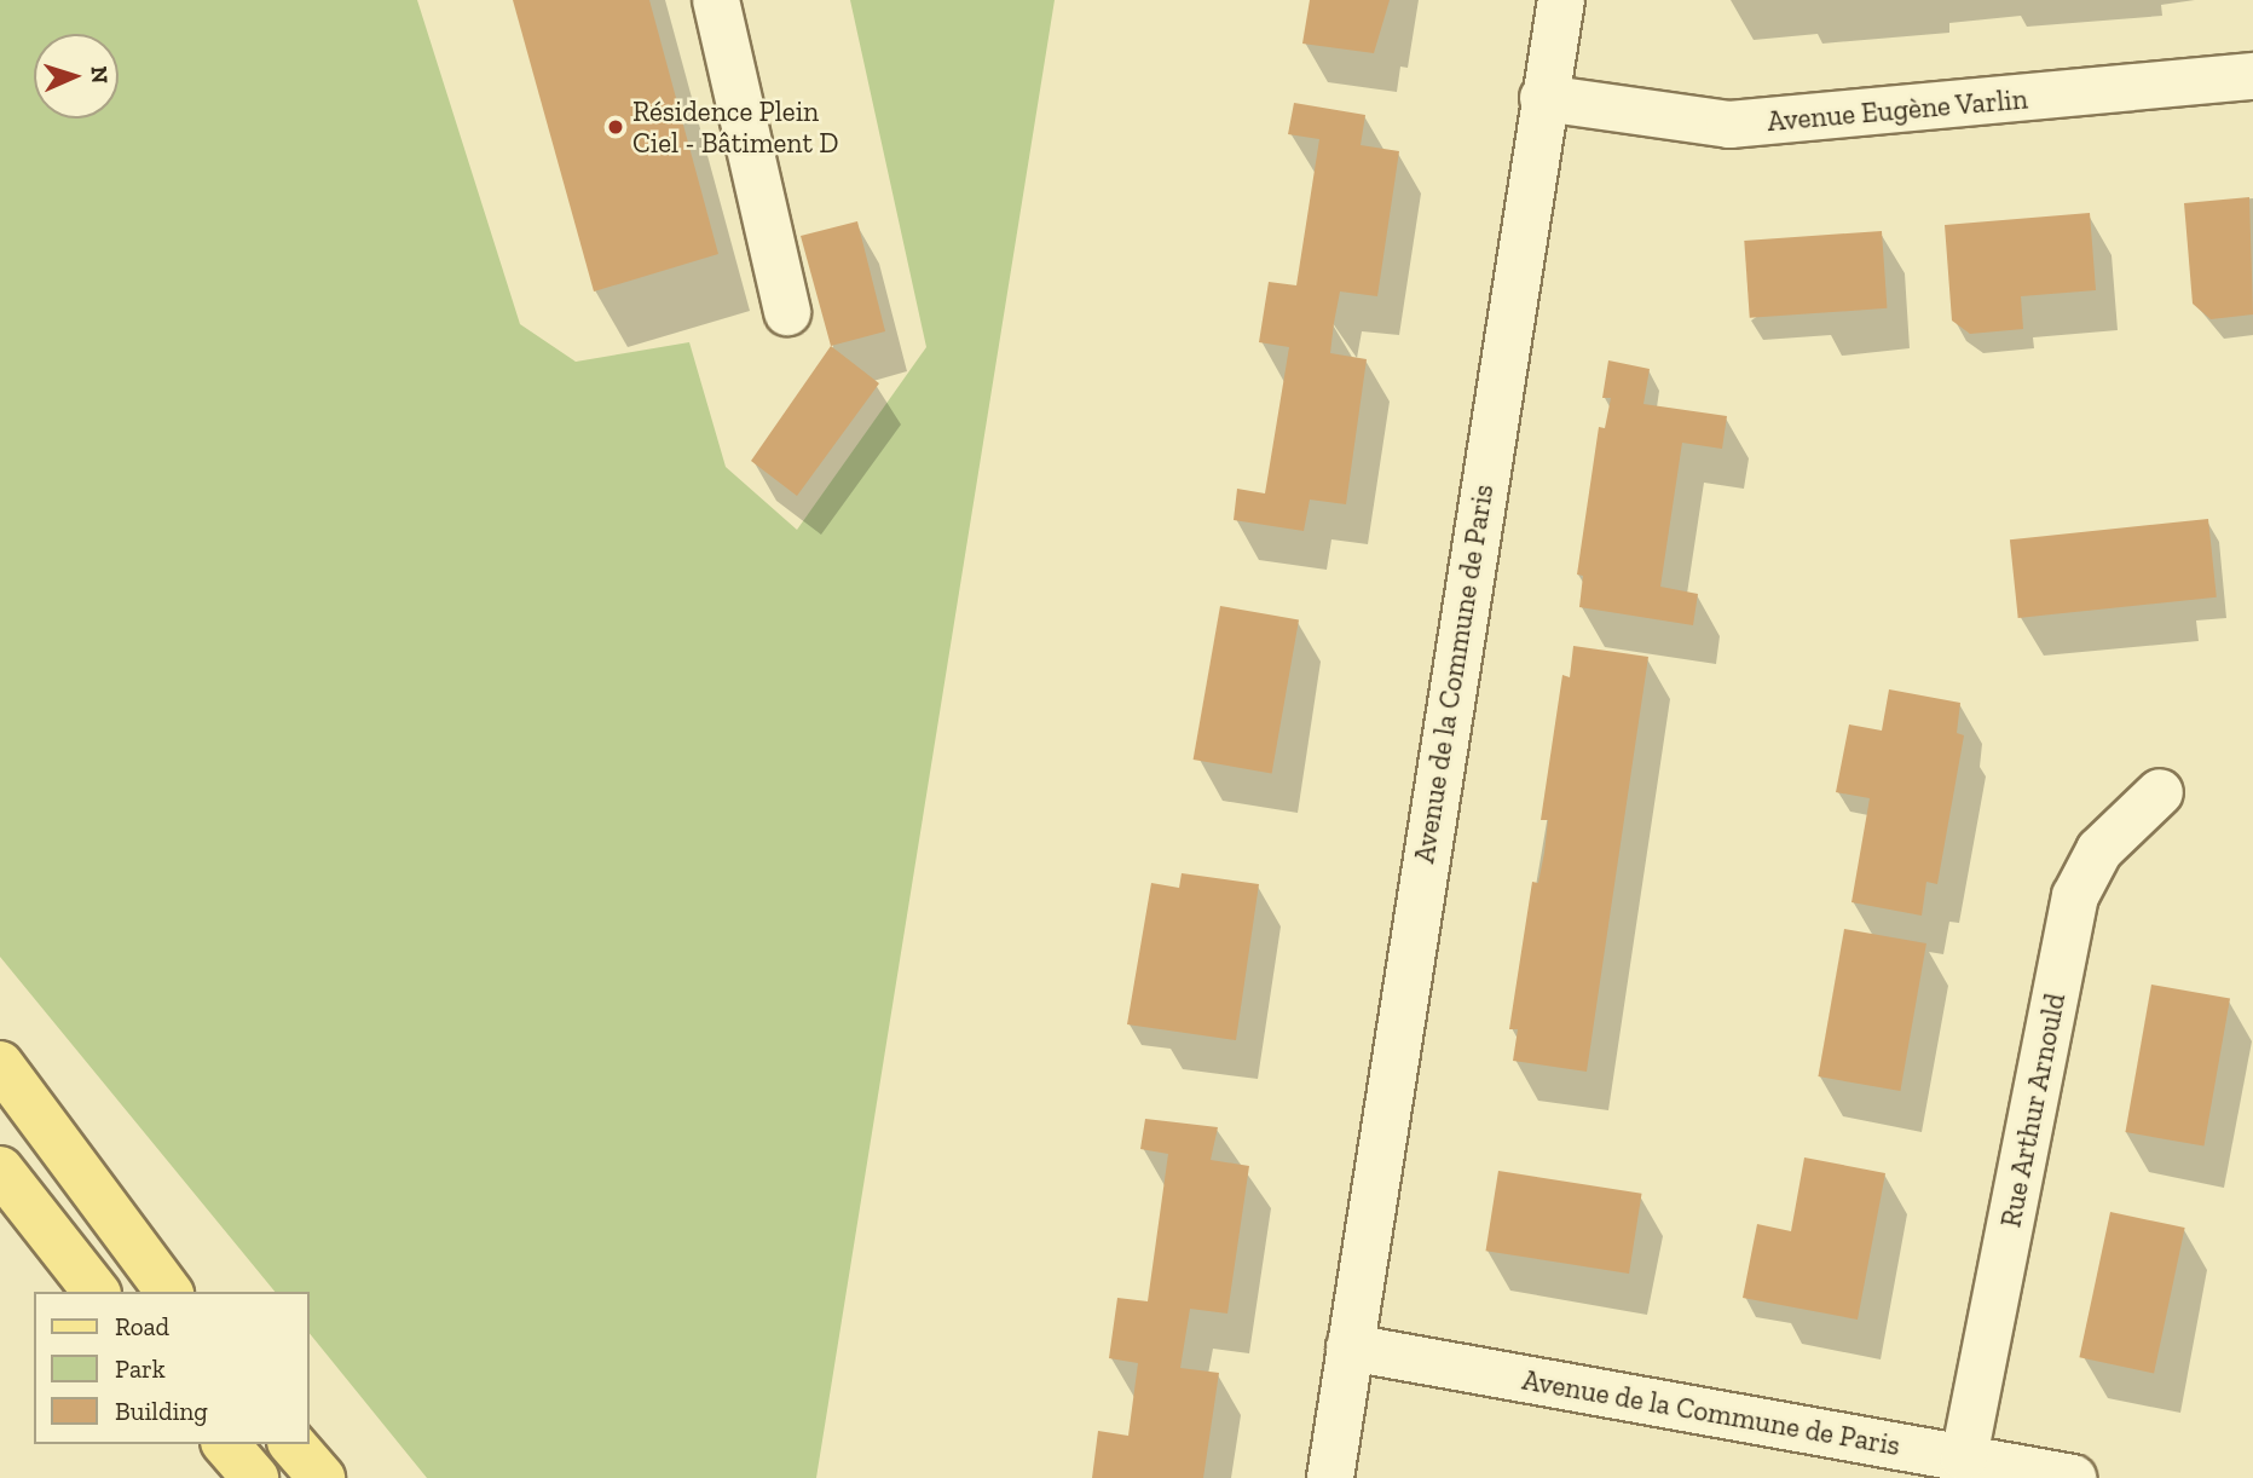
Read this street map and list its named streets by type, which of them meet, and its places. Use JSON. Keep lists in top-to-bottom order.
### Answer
{
  "streets": {
    "street": ["Avenue Eugène Varlin", "Avenue de la Commune de Paris", "Rue Arthur Arnould"]
  },
  "crossings": [
    ["Avenue Eugène Varlin", "Avenue de la Commune de Paris"],
    ["Avenue de la Commune de Paris", "Rue Arthur Arnould"]
  ],
  "places": ["Résidence Plein Ciel - Bâtiment D"],
  "legend": ["Road", "Park", "Building"],
  "north": "right"
}
